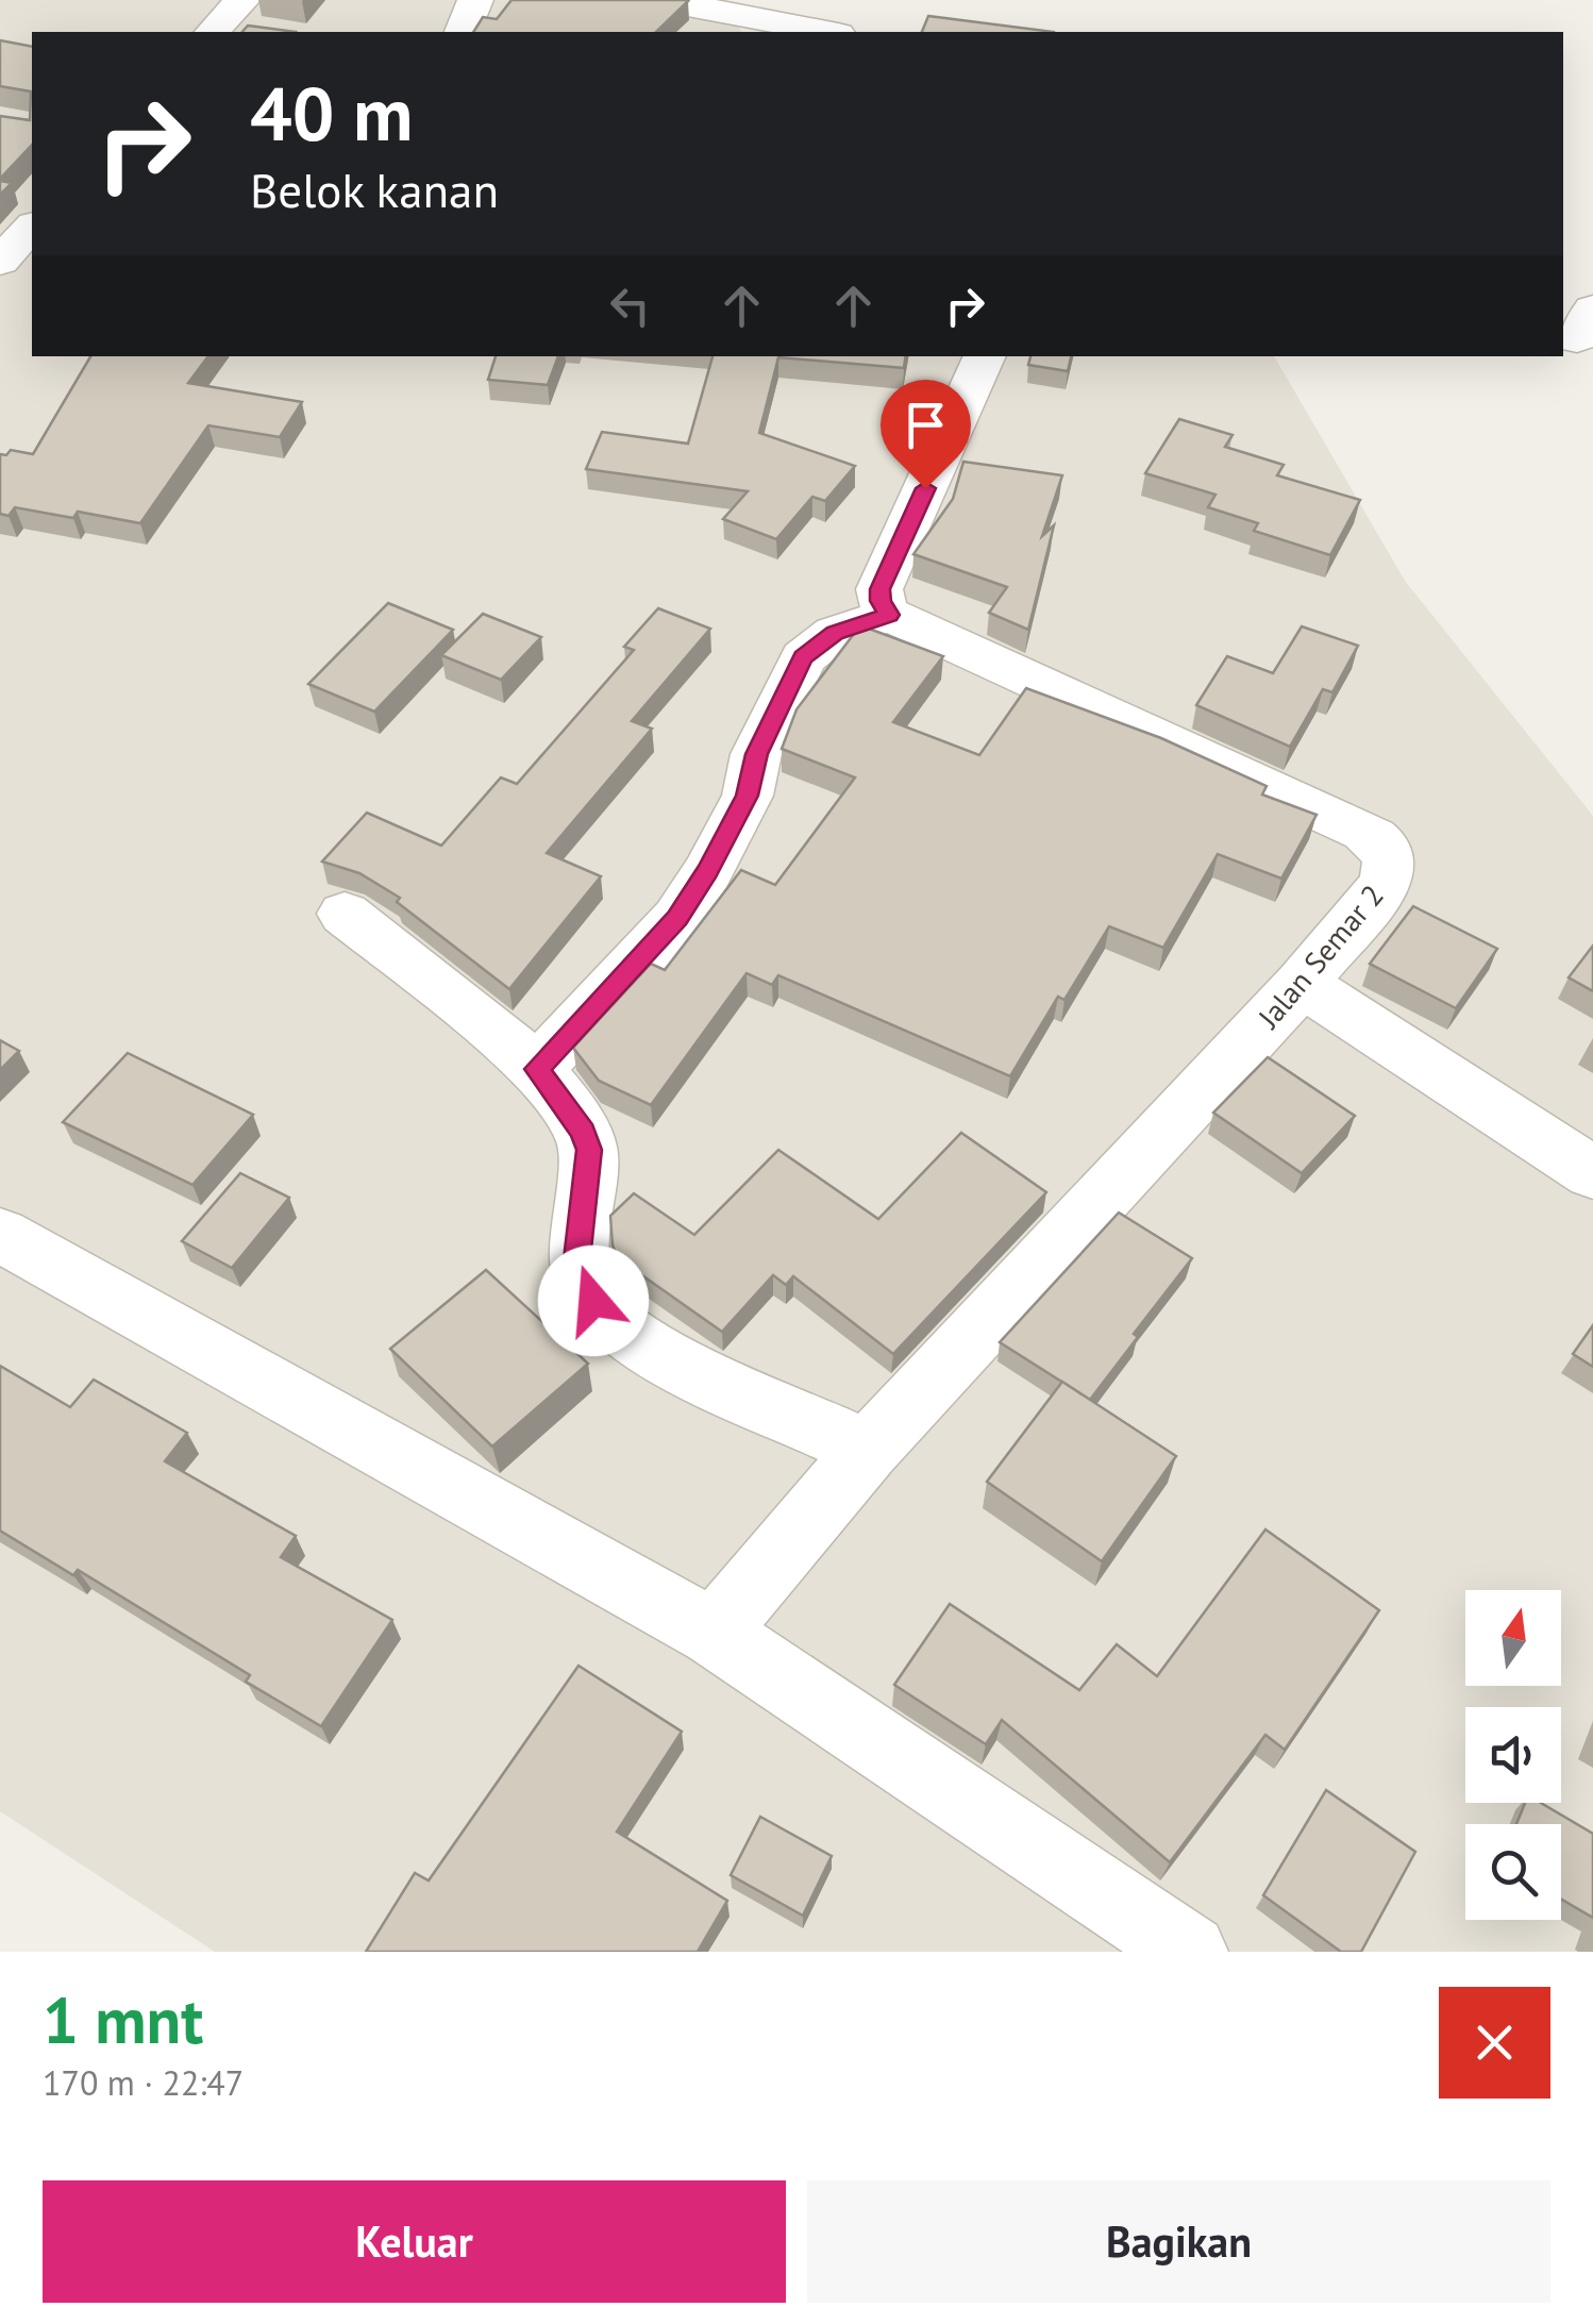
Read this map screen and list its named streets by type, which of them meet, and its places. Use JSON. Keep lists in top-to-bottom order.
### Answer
{
  "streets": {
    "street": ["Jalan Semar 2"]
  },
  "north": "top",
  "page": {
    "turn": ["40 m", "Belok kanan"],
    "heading": ["1 mnt", "170 m · 22:47"],
    "buttons": ["Keluar", "Bagikan"]
  }
}
